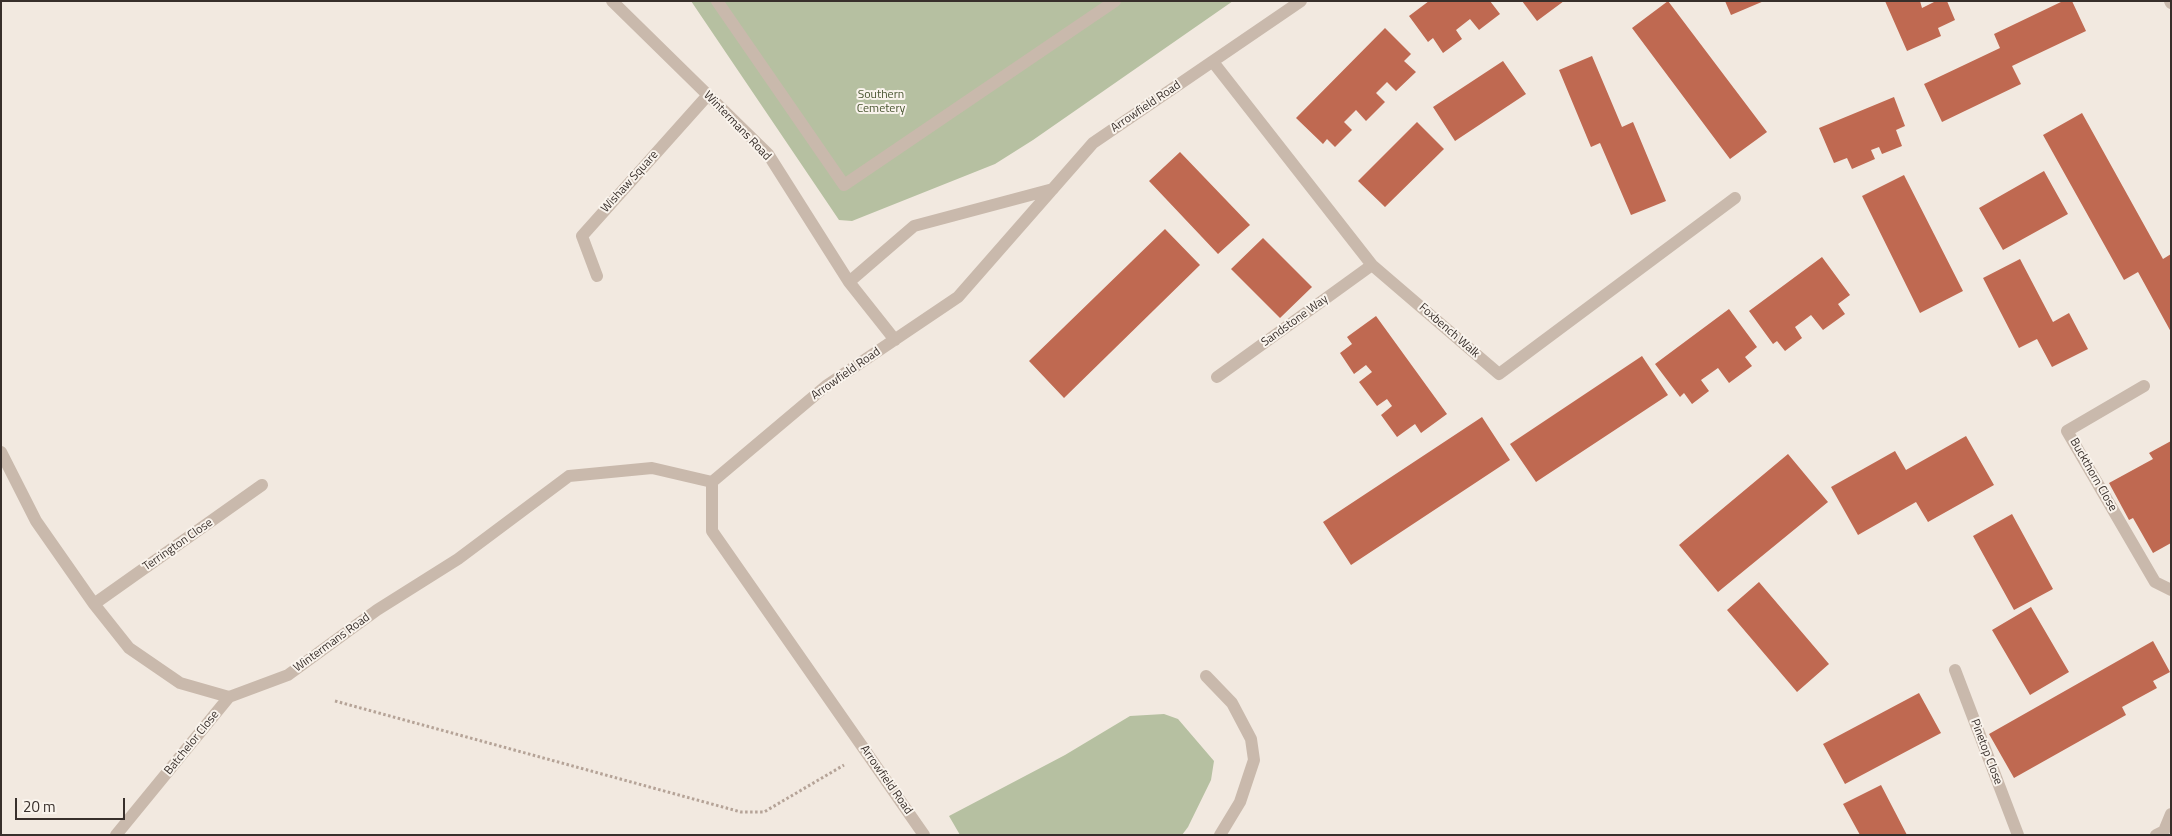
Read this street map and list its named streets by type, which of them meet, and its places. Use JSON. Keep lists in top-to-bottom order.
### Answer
{
  "streets": {
    "street": [
      "Arrowfield Road",
      "Wintermans Road",
      "Wishaw Square",
      "Sandstone Way",
      "Foxbench Walk",
      "Buckthorn Close",
      "Terrington Close",
      "Batchelor Close",
      "Pinetop Close"
    ]
  },
  "crossings": [
    ["Arrowfield Road", "Wintermans Road"],
    ["Arrowfield Road", "Foxbench Walk"],
    ["Wintermans Road", "Wishaw Square"],
    ["Wintermans Road", "Batchelor Close"],
    ["Sandstone Way", "Foxbench Walk"]
  ],
  "parks": ["Southern Cemetery"],
  "scale_bar": "20 m"
}
